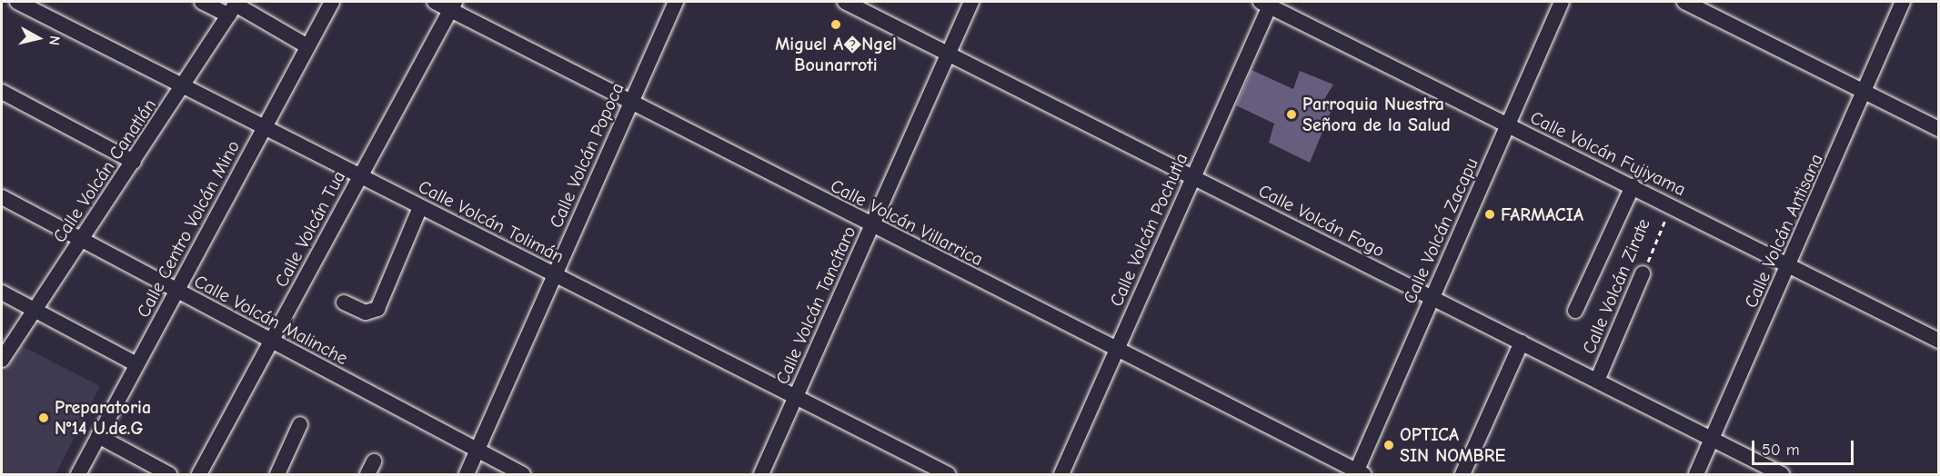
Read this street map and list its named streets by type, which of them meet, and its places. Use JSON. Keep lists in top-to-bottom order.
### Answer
{
  "streets": {
    "street": [
      "Calle Volcán Fujiyama",
      "Calle Volcán Popoca",
      "Calle Volcán Canatlán",
      "Calle Volcán Fogo",
      "Calle Volcán Tolimán",
      "Calle Volcán Villarrica",
      "Calle Centro Volcán Mino",
      "Calle Volcán Tua",
      "Calle Volcán Pochutla",
      "Calle Volcán Zacapu",
      "Calle Volcán Antisana",
      "Calle Volcán Zirate",
      "Calle Volcán Tancítaro",
      "Calle Volcán Malinche"
    ]
  },
  "crossings": [
    ["Calle Volcán Fujiyama", "Calle Volcán Pochutla"],
    ["Calle Volcán Fujiyama", "Calle Volcán Zacapu"],
    ["Calle Volcán Fujiyama", "Calle Volcán Antisana"],
    ["Calle Volcán Fujiyama", "Calle Volcán Zirate"],
    ["Calle Volcán Popoca", "Calle Volcán Tolimán"],
    ["Calle Volcán Popoca", "Calle Volcán Villarrica"],
    ["Calle Volcán Popoca", "Calle Volcán Malinche"],
    ["Calle Volcán Canatlán", "Calle Volcán Tolimán"],
    ["Calle Volcán Canatlán", "Calle Volcán Malinche"],
    ["Calle Volcán Fogo", "Calle Volcán Pochutla"],
    ["Calle Volcán Fogo", "Calle Volcán Zacapu"],
    ["Calle Volcán Fogo", "Calle Volcán Antisana"],
    ["Calle Volcán Fogo", "Calle Volcán Zirate"],
    ["Calle Volcán Fogo", "Calle Volcán Tancítaro"],
    ["Calle Volcán Tolimán", "Calle Centro Volcán Mino"],
    ["Calle Volcán Tolimán", "Calle Volcán Tua"],
    ["Calle Volcán Tolimán", "Calle Volcán Tancítaro"],
    ["Calle Volcán Villarrica", "Calle Volcán Tua"],
    ["Calle Volcán Villarrica", "Calle Volcán Pochutla"],
    ["Calle Volcán Villarrica", "Calle Volcán Zacapu"],
    ["Calle Volcán Villarrica", "Calle Volcán Tancítaro"],
    ["Calle Centro Volcán Mino", "Calle Volcán Malinche"],
    ["Calle Volcán Tua", "Calle Volcán Malinche"]
  ],
  "places": [
    "Miguel A�Ngel Bounarroti",
    "Parroquia Nuestra Señora de la Salud",
    "FARMACIA",
    "Preparatoria N°14 U.de.G",
    "OPTICA SIN NOMBRE"
  ],
  "scale_bar": "50 m",
  "north": "right"
}
